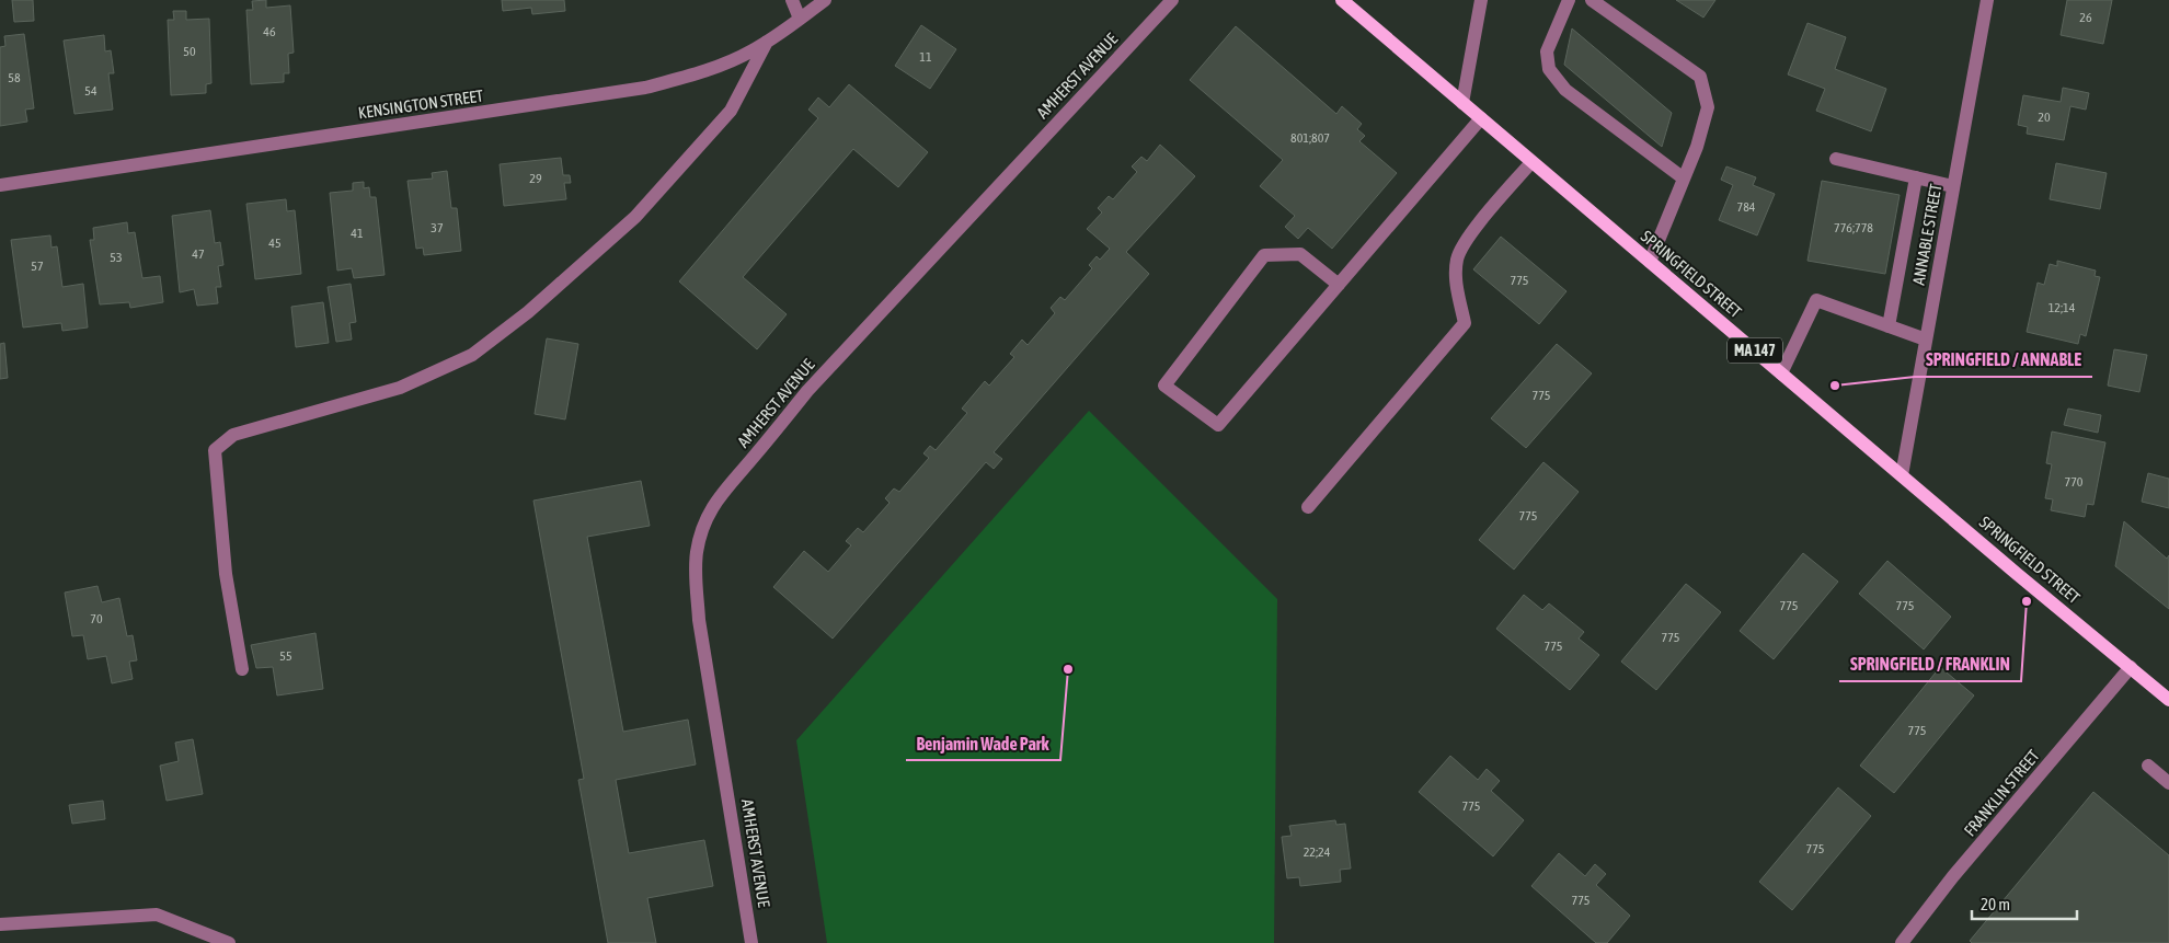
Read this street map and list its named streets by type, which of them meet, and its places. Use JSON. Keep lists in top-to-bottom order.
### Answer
{
  "streets": {
    "main road": ["SPRINGFIELD STREET", "MA 147"],
    "street": [
      "AMHERST AVENUE",
      "KENSINGTON STREET",
      "ANNABLE STREET",
      "FRANKLIN STREET"
    ]
  },
  "crossings": [
    ["ANNABLE STREET", "SPRINGFIELD STREET"],
    ["SPRINGFIELD STREET", "FRANKLIN STREET"]
  ],
  "places": ["SPRINGFIELD / ANNABLE", "SPRINGFIELD / FRANKLIN", "Benjamin Wade Park"],
  "house_numbers": [
    "26",
    "46",
    "50",
    "11",
    "58",
    "54",
    "20",
    "801;807",
    "29",
    "784",
    "37",
    "776;778",
    "41",
    "45",
    "47",
    "53",
    "57",
    "775",
    "12;14",
    "775",
    "770",
    "775",
    "775",
    "775",
    "70",
    "775",
    "775",
    "55",
    "775",
    "775",
    "775",
    "22;24",
    "775"
  ],
  "scale_bar": "20 m"
}
